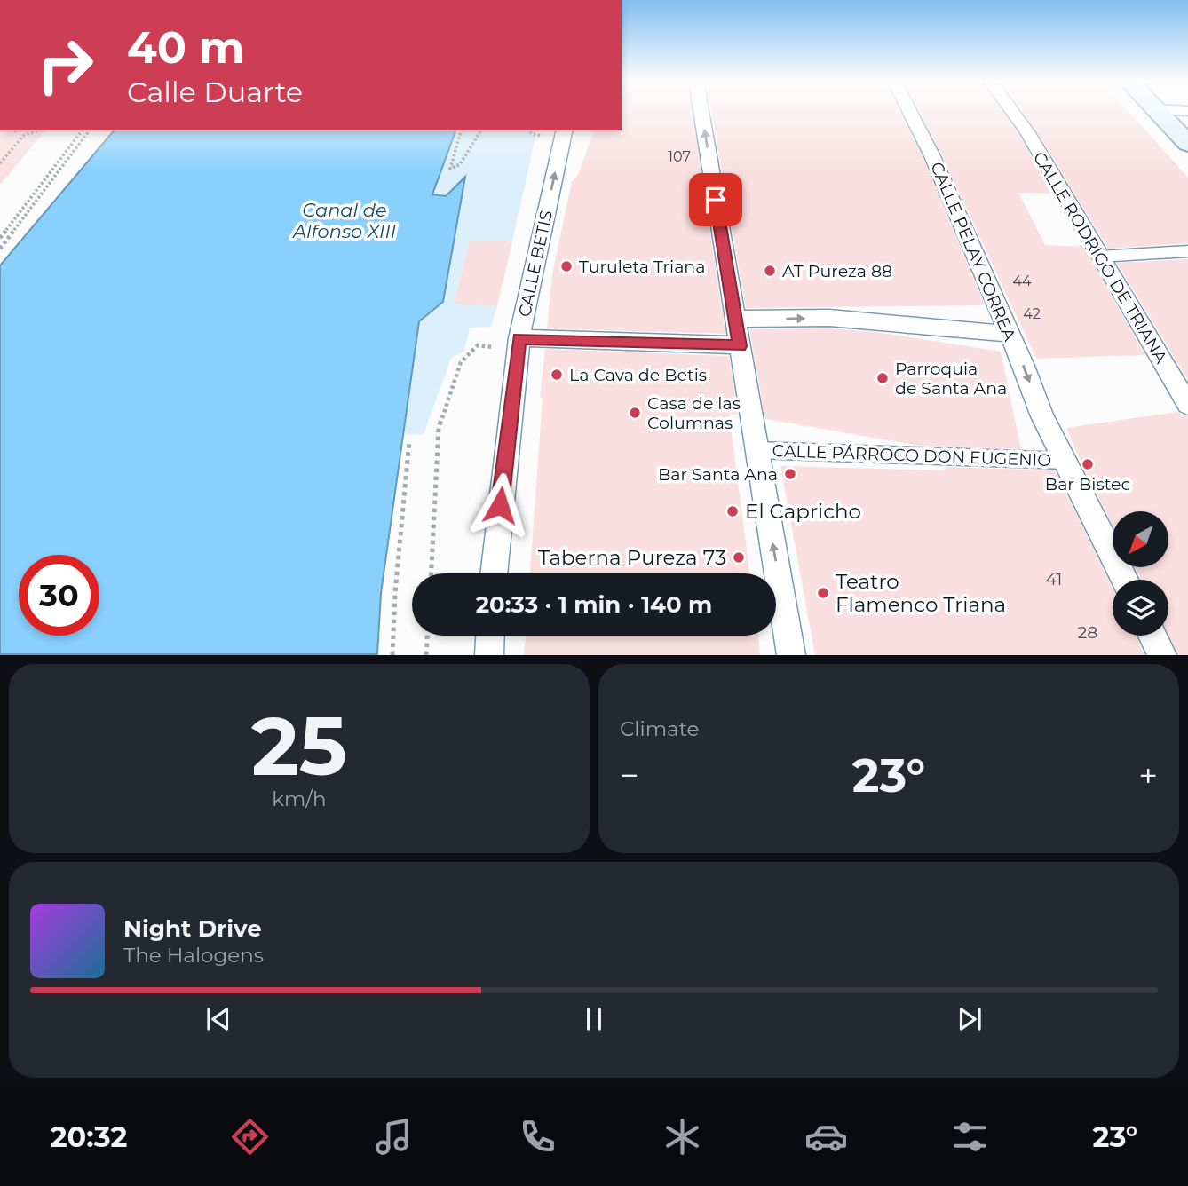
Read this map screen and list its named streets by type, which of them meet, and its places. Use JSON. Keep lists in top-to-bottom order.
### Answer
{
  "streets": {
    "street": [
      "CALLE PELAY CORREA",
      "CALLE RODRIGO DE TRIANA",
      "CALLE BETIS",
      "CALLE PÁRROCO DON EUGENIO"
    ]
  },
  "crossings": [
    ["CALLE PELAY CORREA", "CALLE PÁRROCO DON EUGENIO"]
  ],
  "water": ["Canal de Alfonso XIII"],
  "places": [
    "Turuleta Triana",
    "AT Pureza 88",
    "La Cava de Betis",
    "Parroquia de Santa Ana",
    "Casa de las Columnas",
    "Bar Bistec",
    "Bar Santa Ana",
    "El Capricho",
    "Taberna Pureza 73",
    "Teatro Flamenco Triana"
  ],
  "house_numbers": [
    "107",
    "44",
    "42",
    "41",
    "28"
  ],
  "north": "bottom left",
  "page": {
    "turn": ["40 m", "Calle Duarte"],
    "limit": "30",
    "trip": "20:33 · 1 min · 140 m",
    "tile": [
      ["25", "km/h"],
      "Climate"
    ],
    "heat": ["−", "23°", "+"],
    "song": ["Night Drive", "The Halogens"],
    "tabs": ["20:32", "23°"]
  }
}
